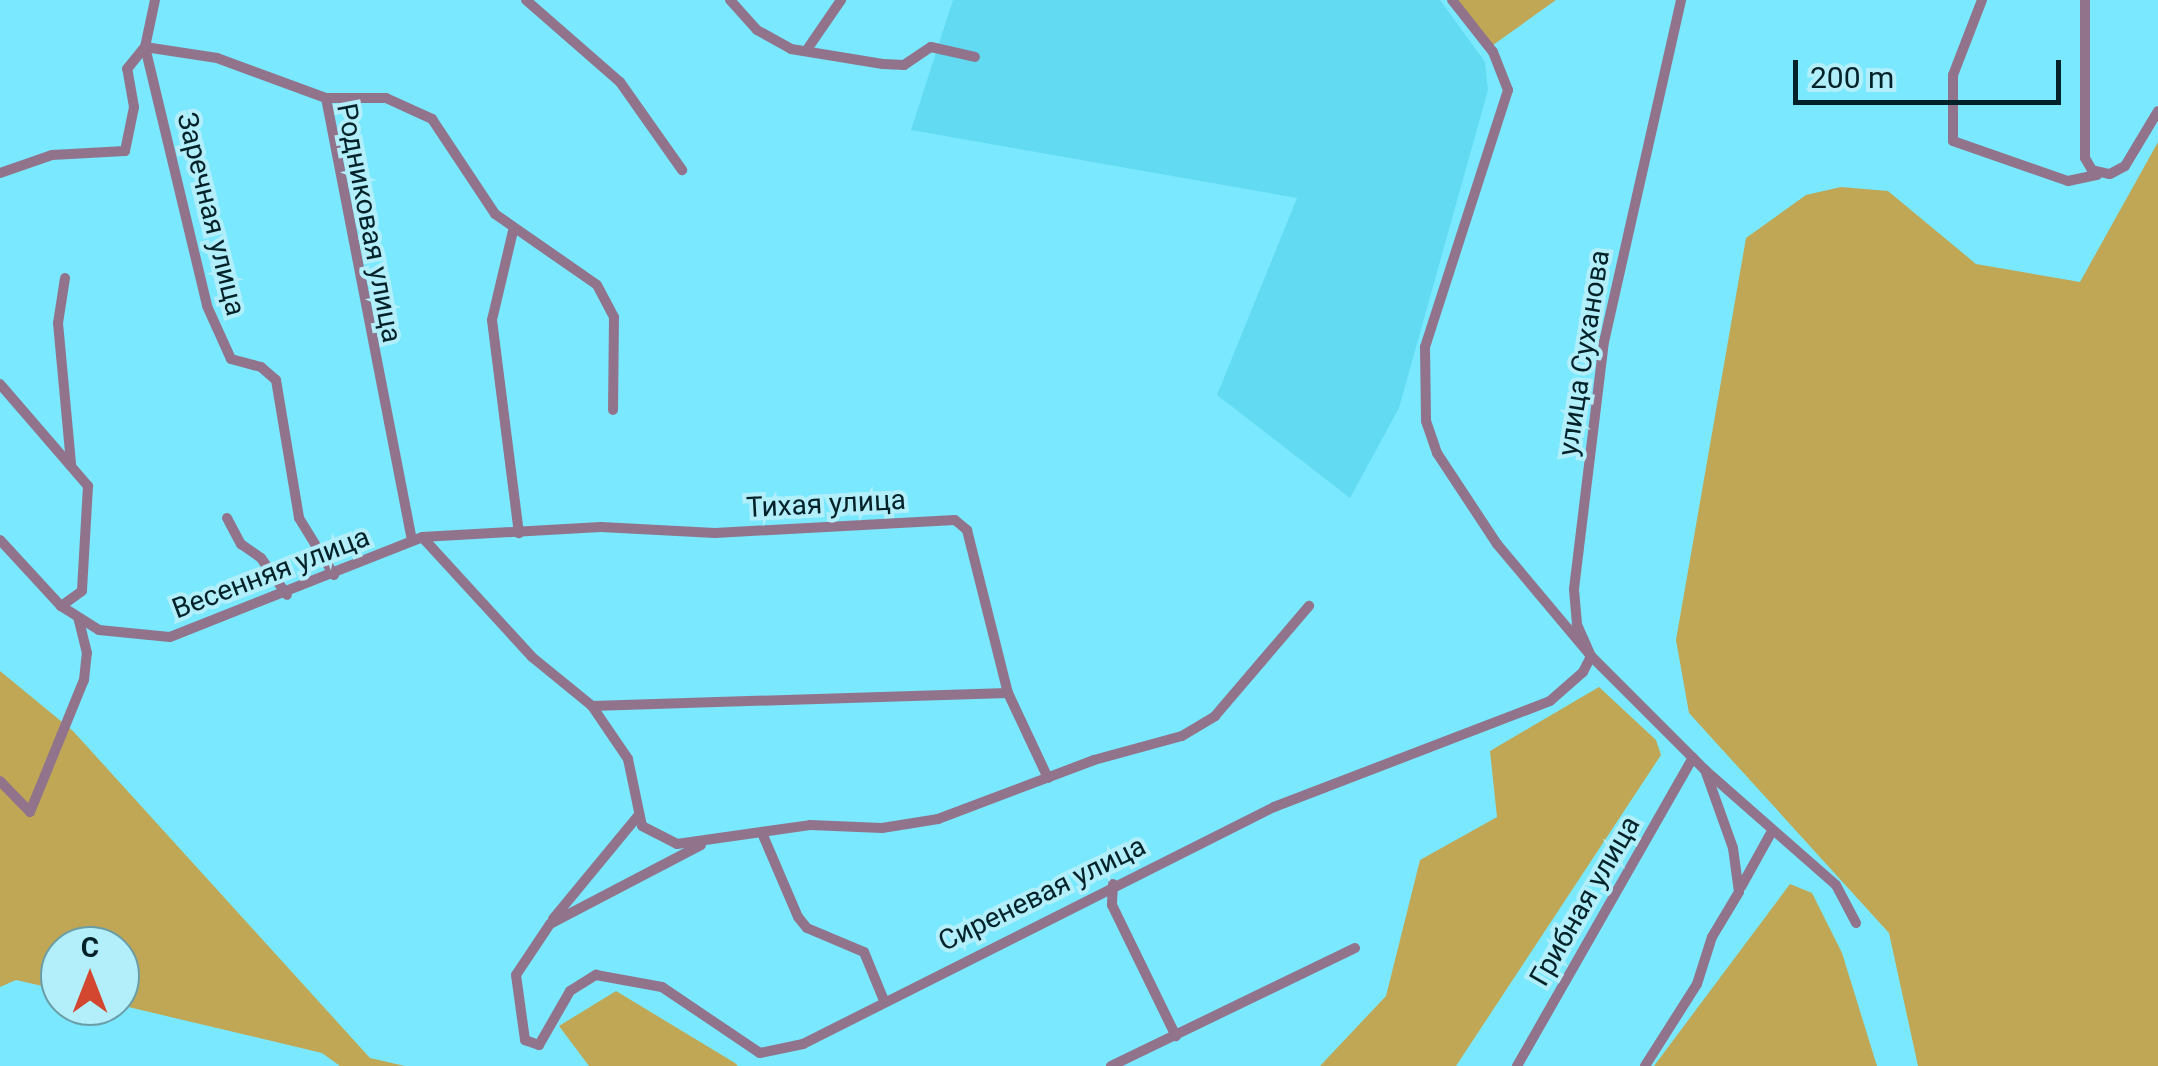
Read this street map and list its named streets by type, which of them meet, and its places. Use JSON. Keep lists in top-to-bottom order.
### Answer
{
  "streets": {
    "street": [
      "Заречная улица",
      "Родниковая улица",
      "улица Суханова",
      "Тихая улица",
      "Весенняя улица",
      "Сиреневая улица",
      "Грибная улица"
    ]
  },
  "crossings": [
    ["Заречная улица", "Родниковая улица"],
    ["Заречная улица", "Весенняя улица"],
    ["Родниковая улица", "Тихая улица"],
    ["Родниковая улица", "Весенняя улица"],
    ["улица Суханова", "Сиреневая улица"],
    ["Тихая улица", "Весенняя улица"]
  ],
  "scale_bar": "200 m",
  "north": "top"
}
